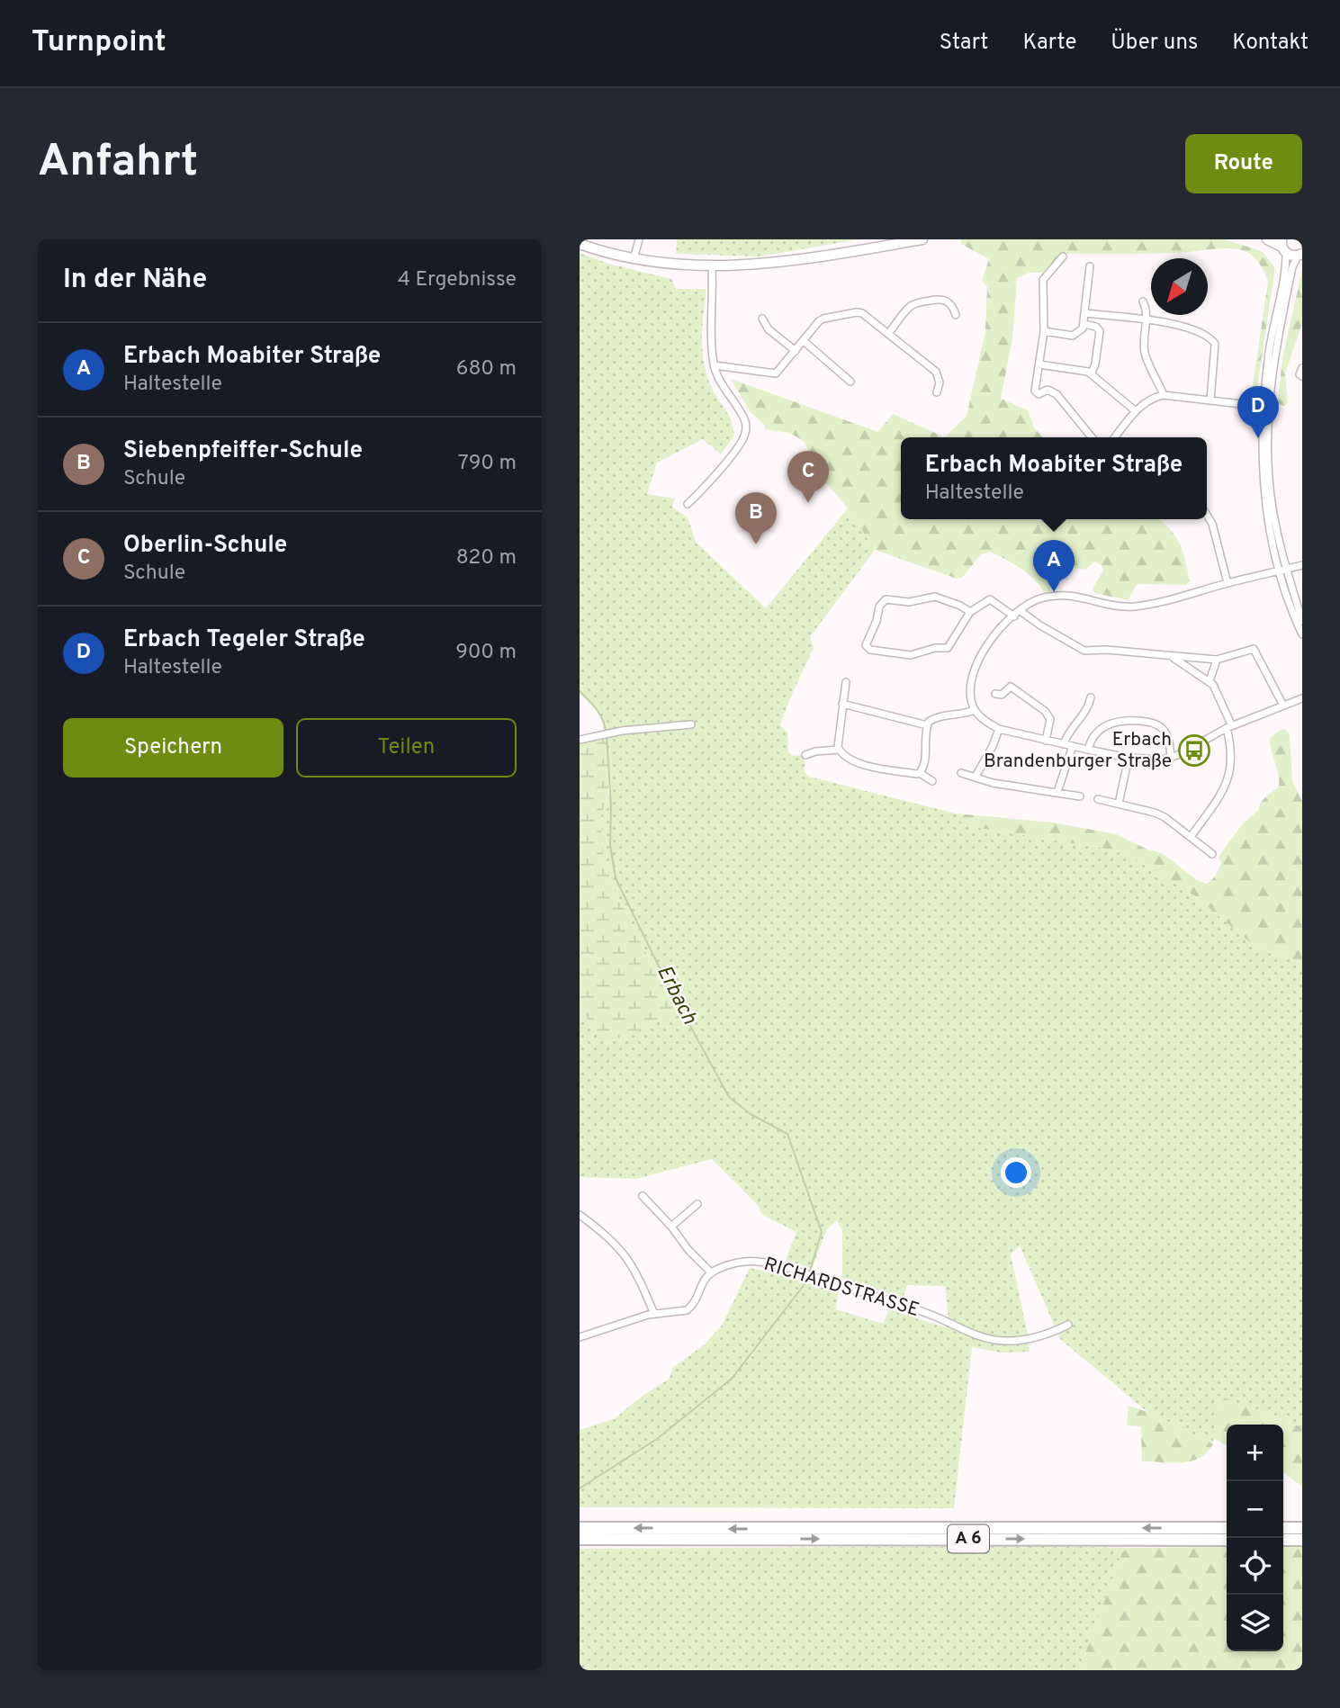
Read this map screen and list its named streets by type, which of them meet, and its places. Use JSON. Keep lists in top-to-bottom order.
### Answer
{
  "streets": {
    "highway": ["A 6"],
    "street": ["RICHARDSTRASSE"]
  },
  "water": ["Erbach"],
  "places": {
    "bus stop": ["Erbach Brandenburger Straße"]
  },
  "north": "bottom left",
  "page": {
    "header": "Turnpoint",
    "nav": [
      "Start",
      "Karte",
      "Über uns",
      "Kontakt"
    ],
    "buttons": [
      "Route",
      ["Speichern", "Teilen"]
    ],
    "title": "Anfahrt",
    "heading": ["In der Nähe", "4 Ergebnisse"],
    "list": [
      {
        "mark": "A",
        "name": "Erbach Moabiter Straße",
        "note": "Haltestelle",
        "value": "680 m"
      },
      {
        "mark": "B",
        "name": "Siebenpfeiffer-Schule",
        "note": "Schule",
        "value": "790 m"
      },
      {
        "mark": "C",
        "name": "Oberlin-Schule",
        "note": "Schule",
        "value": "820 m"
      },
      {
        "mark": "D",
        "name": "Erbach Tegeler Straße",
        "note": "Haltestelle",
        "value": "900 m"
      }
    ],
    "pins": [
      "D",
      "C",
      "B",
      "A"
    ],
    "popup": ["Erbach Moabiter Straße", "Haltestelle"],
    "map_buttons": ["+", "−"]
  }
}
